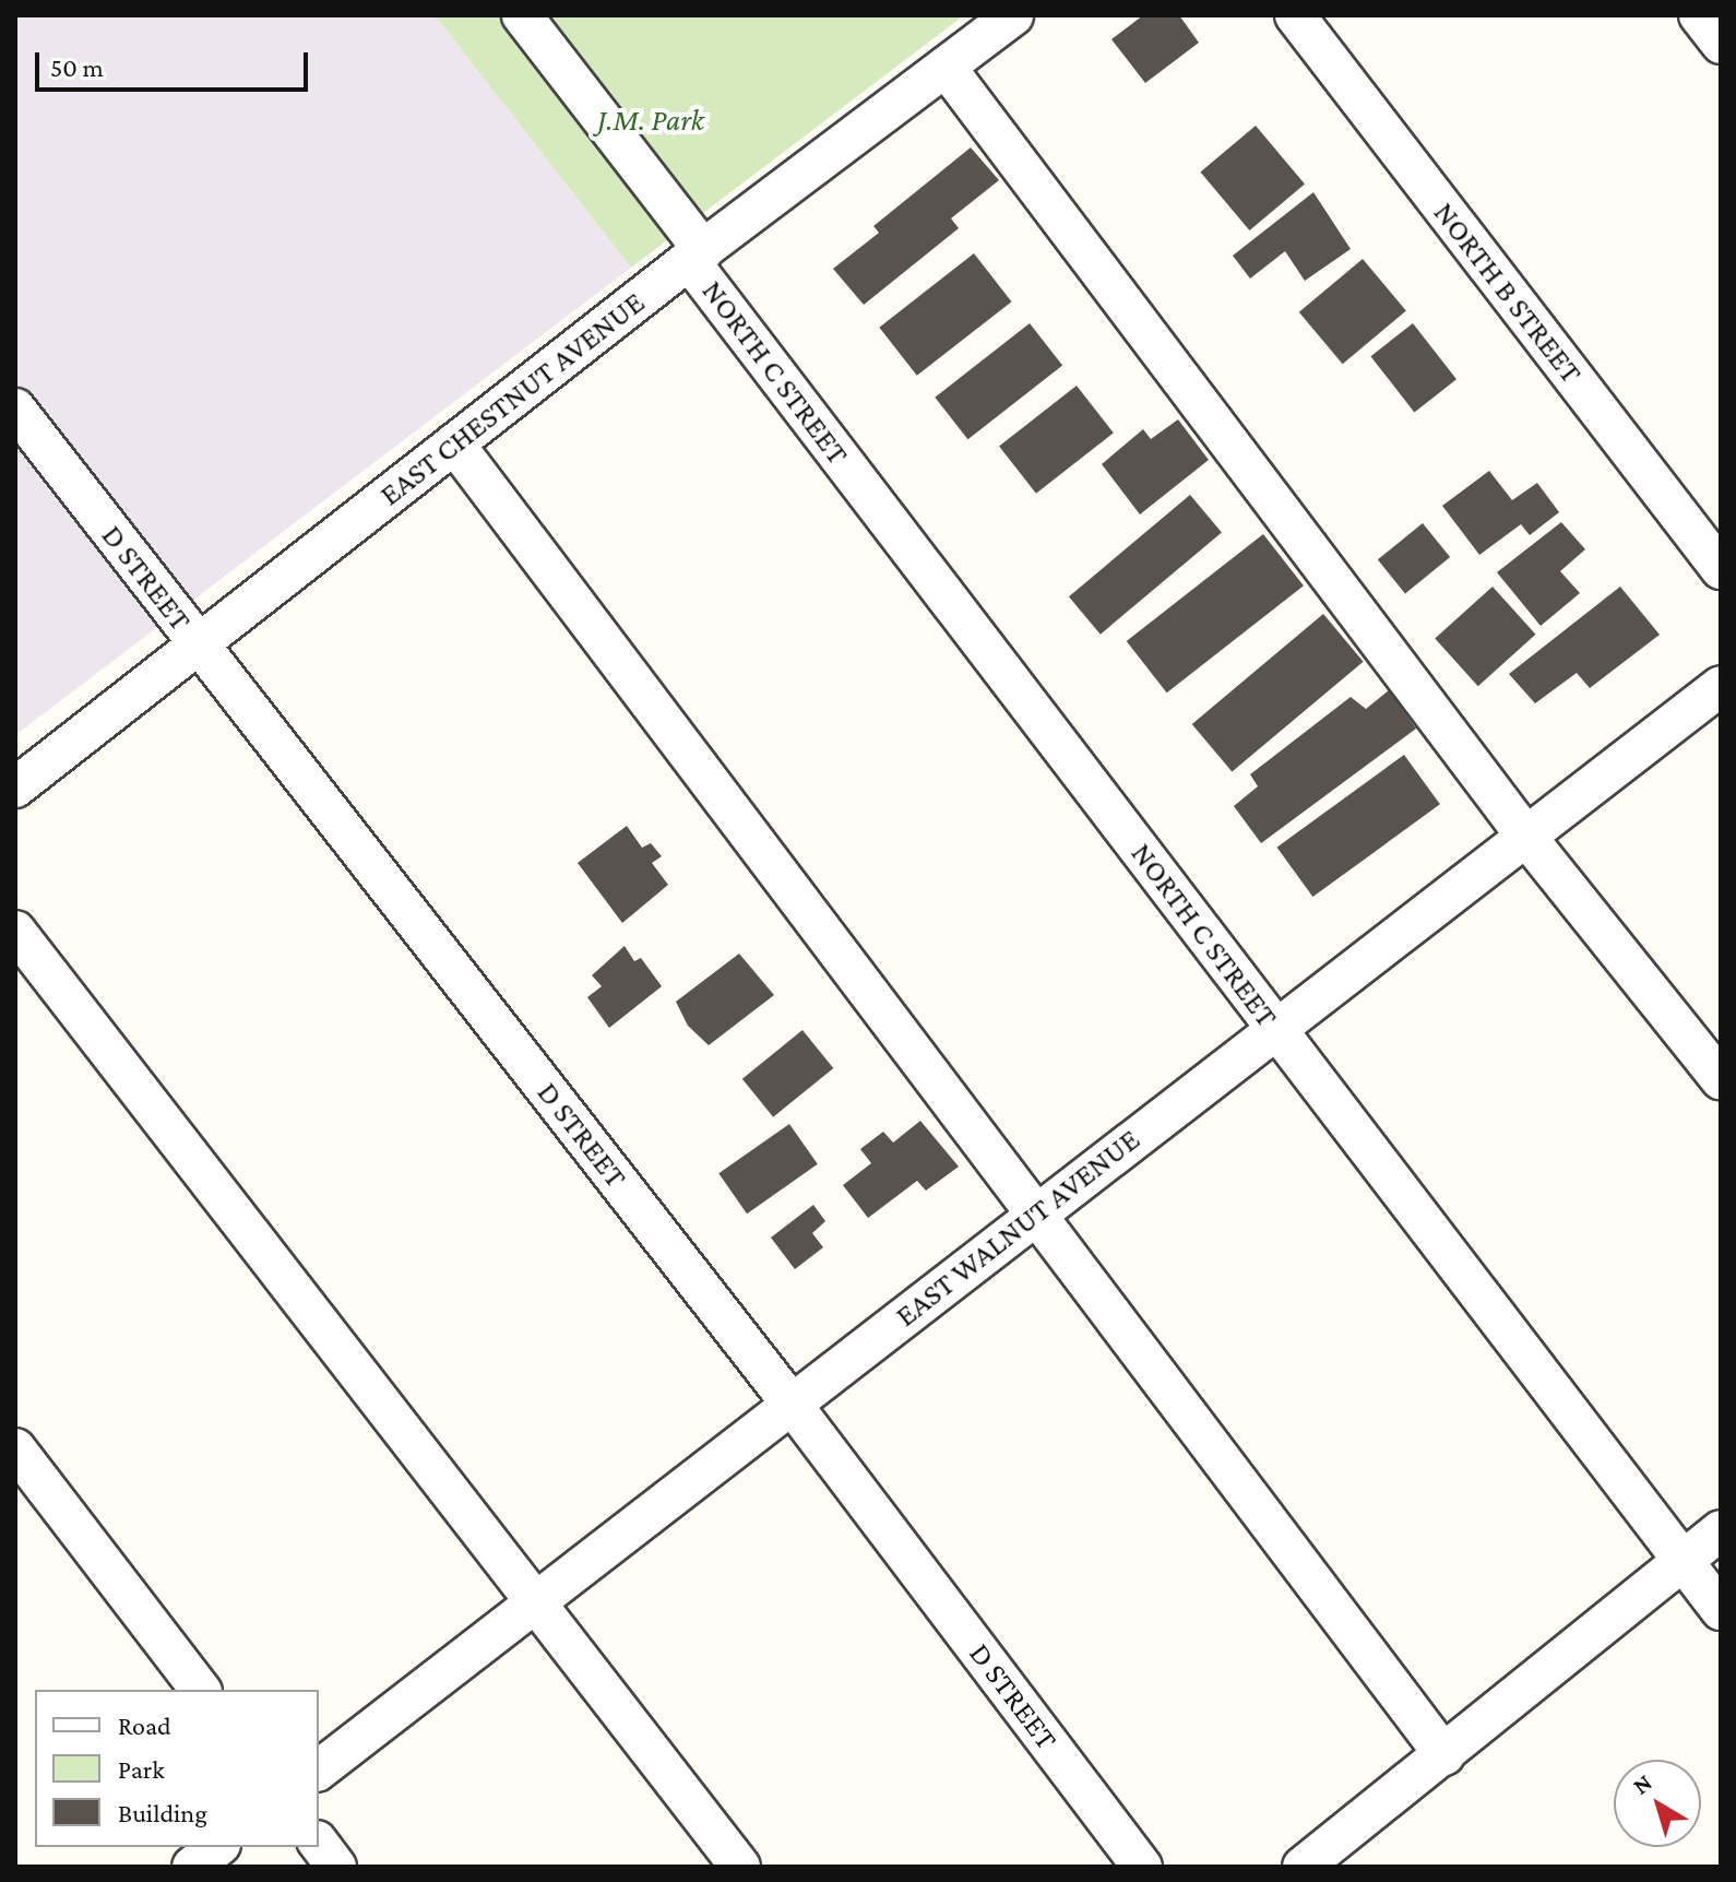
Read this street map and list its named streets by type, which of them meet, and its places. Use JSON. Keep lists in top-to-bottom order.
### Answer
{
  "streets": {
    "street": [
      "NORTH B STREET",
      "NORTH C STREET",
      "EAST CHESTNUT AVENUE",
      "D STREET",
      "EAST WALNUT AVENUE"
    ]
  },
  "crossings": [
    ["NORTH C STREET", "EAST CHESTNUT AVENUE"],
    ["NORTH C STREET", "EAST WALNUT AVENUE"],
    ["EAST CHESTNUT AVENUE", "D STREET"],
    ["D STREET", "EAST WALNUT AVENUE"]
  ],
  "parks": ["J.M. Park"],
  "legend": ["Road", "Park", "Building"],
  "scale_bar": "50 m",
  "north": "top left"
}
